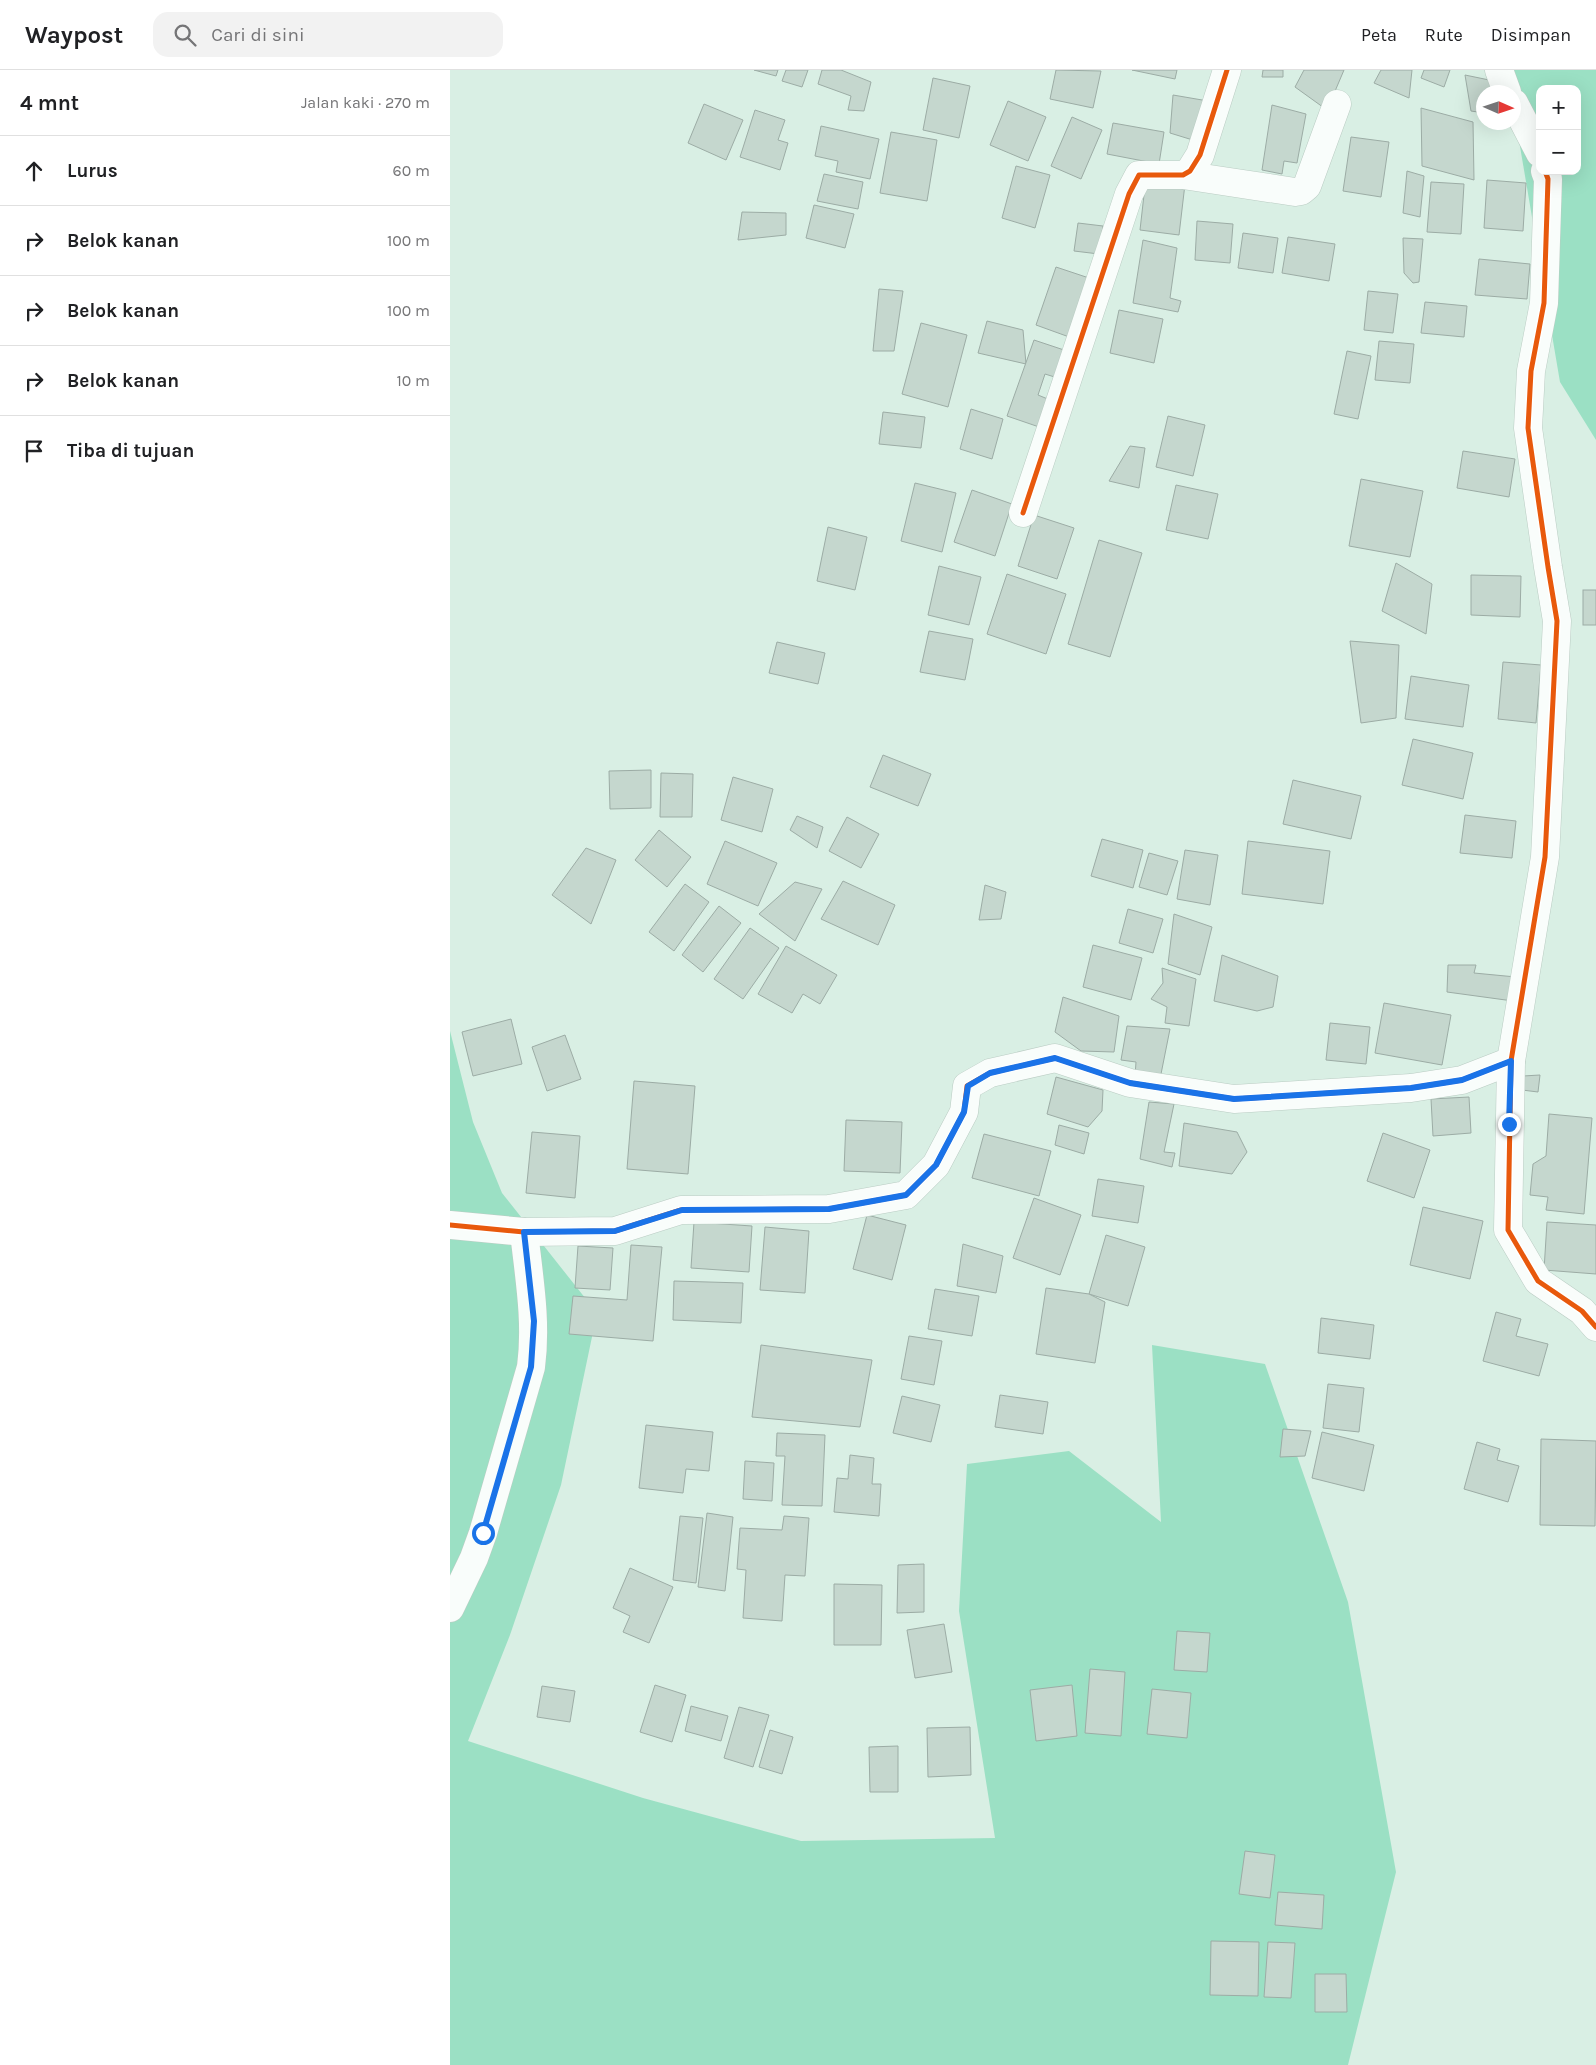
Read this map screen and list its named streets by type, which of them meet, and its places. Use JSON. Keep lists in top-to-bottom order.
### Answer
{
  "north": "right",
  "page": {
    "header": "Waypost",
    "search": "Cari di sini",
    "nav": ["Peta", "Rute", "Disimpan"],
    "heading": ["4 mnt", "Jalan kaki · 270 m"],
    "map_buttons": ["+", "−"],
    "list": [
      ["Lurus", "60 m"],
      ["Belok kanan", "100 m"],
      ["Belok kanan", "100 m"],
      ["Belok kanan", "10 m"],
      "Tiba di tujuan"
    ]
  }
}
